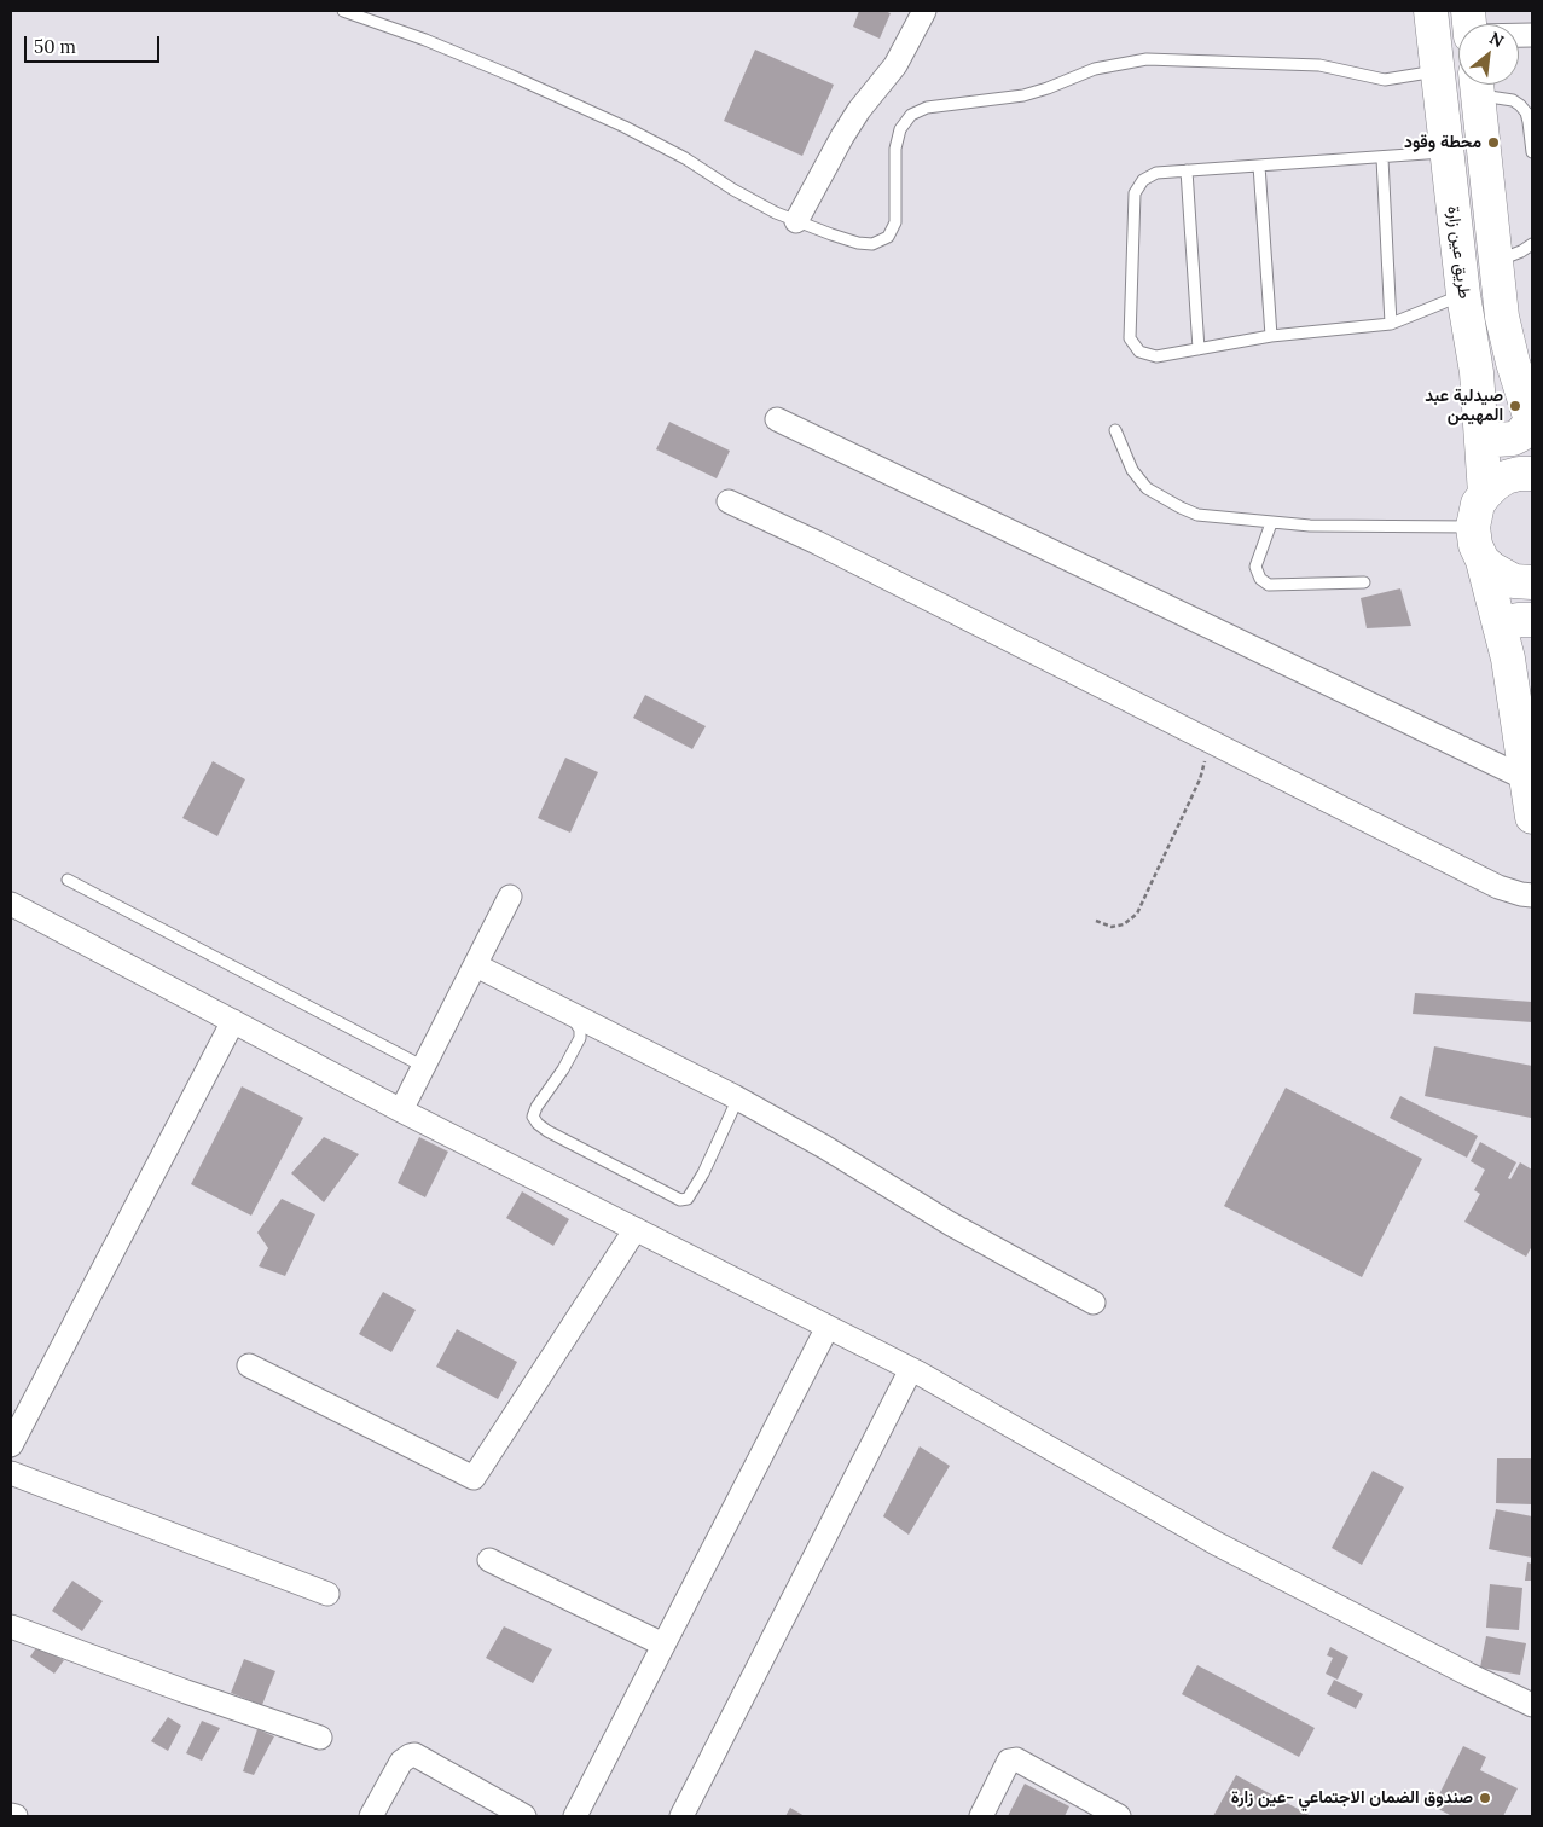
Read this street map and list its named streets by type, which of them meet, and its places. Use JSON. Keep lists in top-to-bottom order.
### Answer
{
  "streets": {
    "main road": ["طريق عين زارة"]
  },
  "places": ["محطة وقود", "صيدلية عبد المهيمن", "صندوق الضمان الاجتماعي -عين زارة"],
  "scale_bar": "50 m",
  "north": "top right"
}
